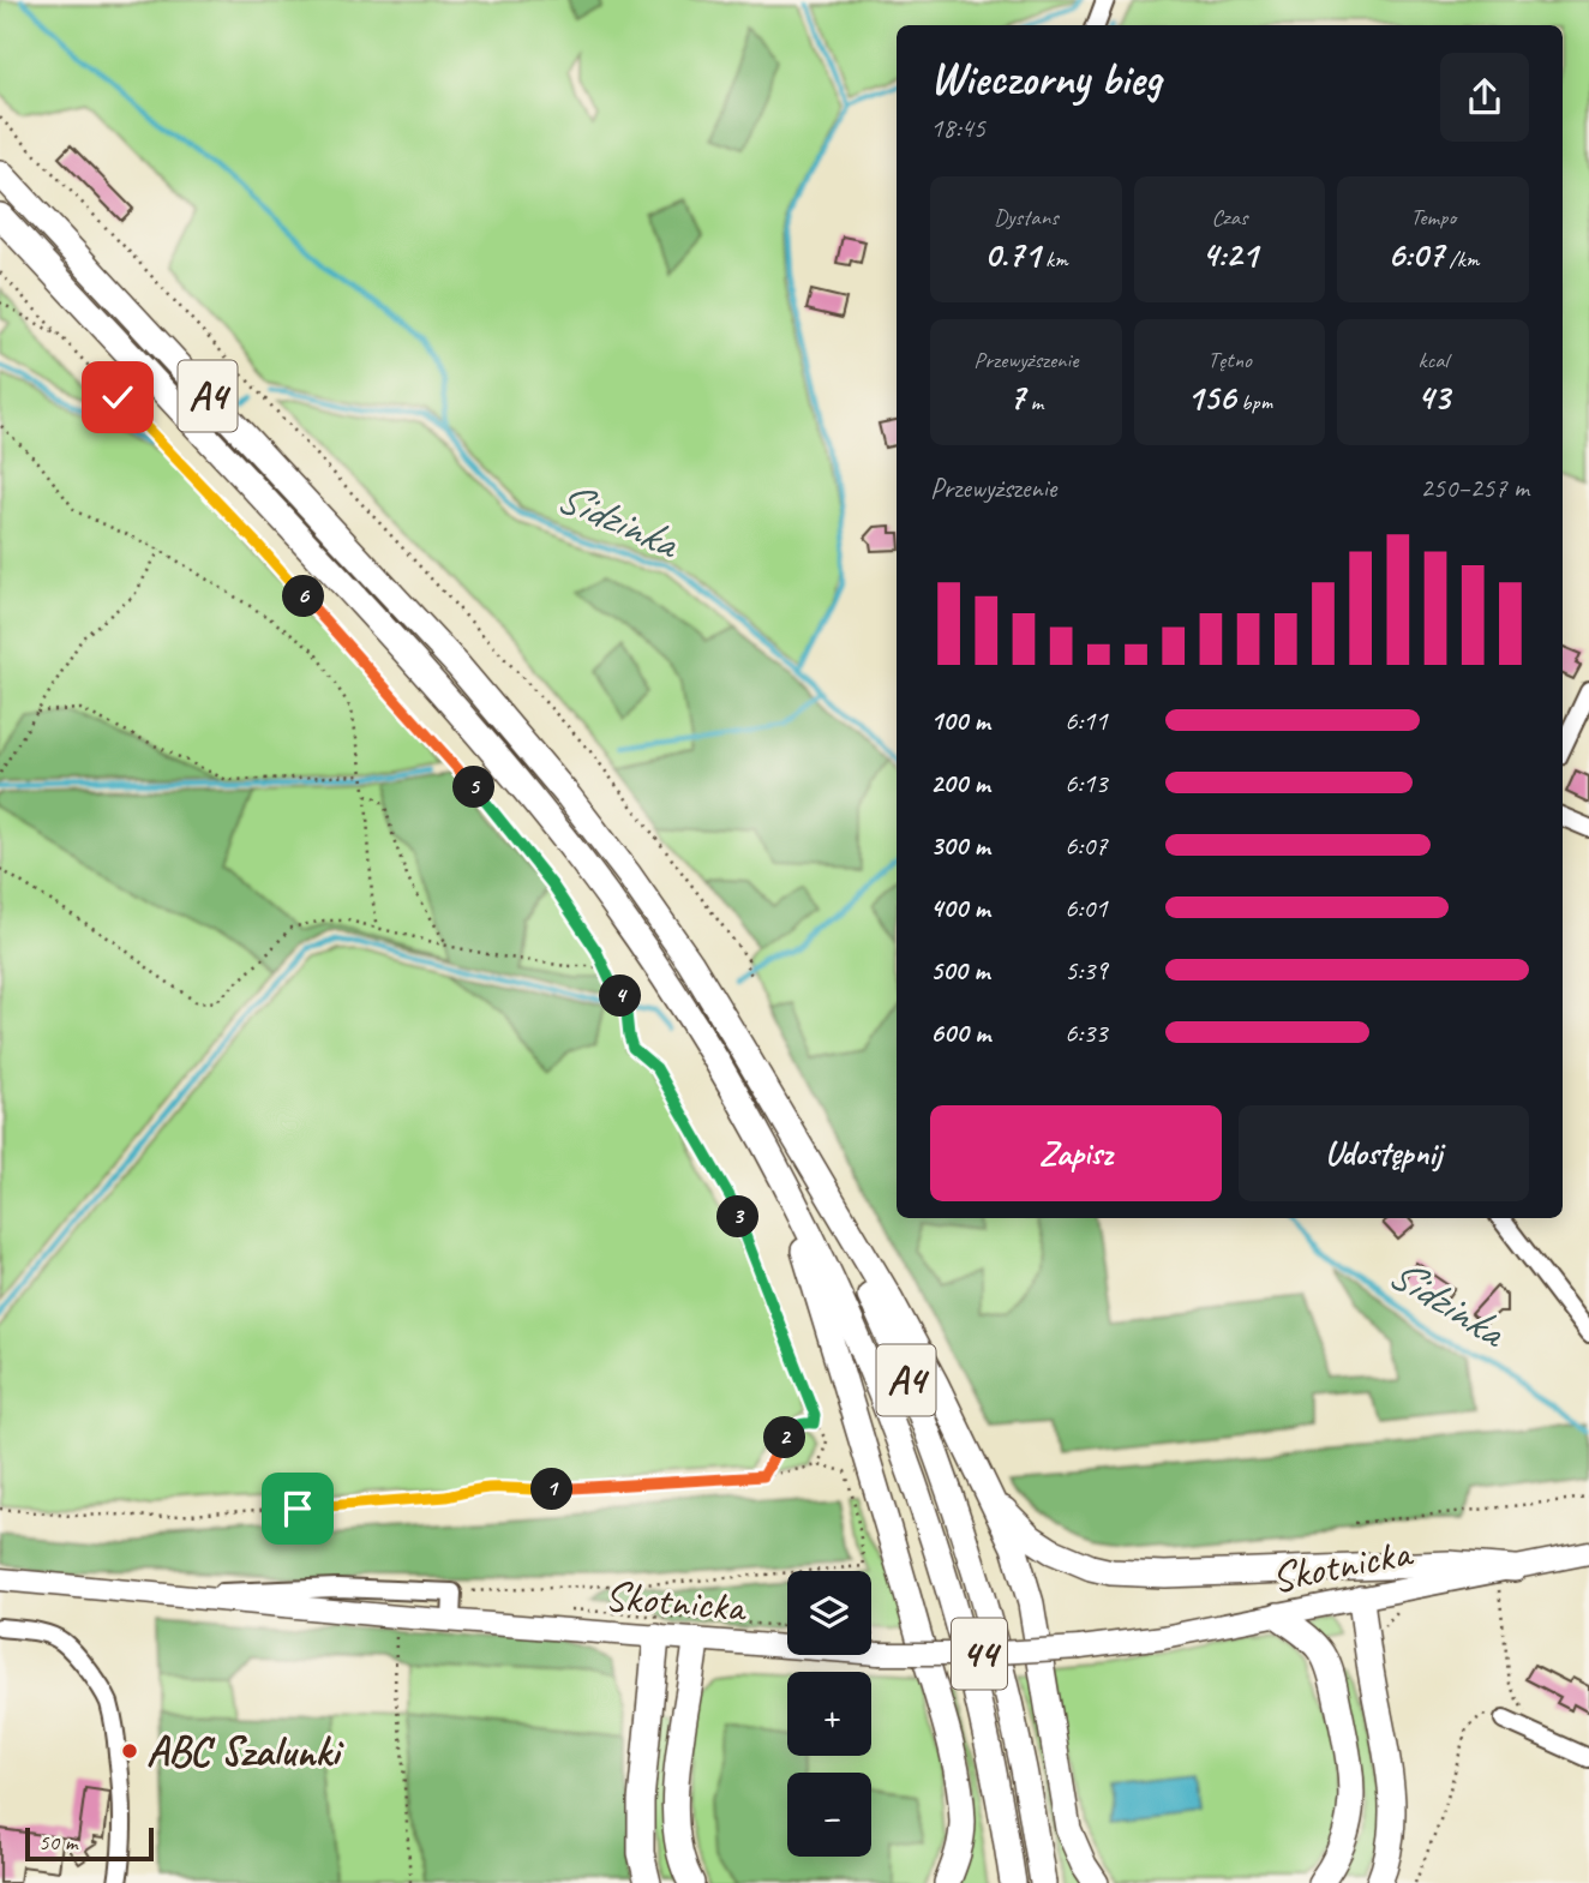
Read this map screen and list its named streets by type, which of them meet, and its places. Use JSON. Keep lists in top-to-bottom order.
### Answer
{
  "streets": {
    "highway": ["A4"],
    "main road": ["Skotnicka", "44"]
  },
  "water": ["Sidzinka"],
  "places": ["ABC Szalunki"],
  "scale_bar": "50 m",
  "page": {
    "heading": ["Wieczorny bieg", "18:45"],
    "stats": [
      ["Dystans", "0.71 km"],
      ["Czas", "4:21"],
      ["Tempo", "6:07 /km"],
      ["Przewyższenie", "7 m"],
      ["Tętno", "156 bpm"],
      ["kcal", "43"]
    ],
    "chart": ["Przewyższenie", "250–257 m"],
    "pins": [
      "6",
      "5",
      "4",
      "3",
      "2",
      "1"
    ],
    "list": [
      {
        "name": "100 m",
        "note": "6:11"
      },
      {
        "name": "200 m",
        "note": "6:13"
      },
      {
        "name": "300 m",
        "note": "6:07"
      },
      {
        "name": "400 m",
        "note": "6:01"
      },
      {
        "name": "500 m",
        "note": "5:39"
      },
      {
        "name": "600 m",
        "note": "6:33"
      }
    ],
    "buttons": ["Zapisz", "Udostępnij"],
    "map_buttons": ["+", "−"],
    "scale": "50 m"
  }
}
